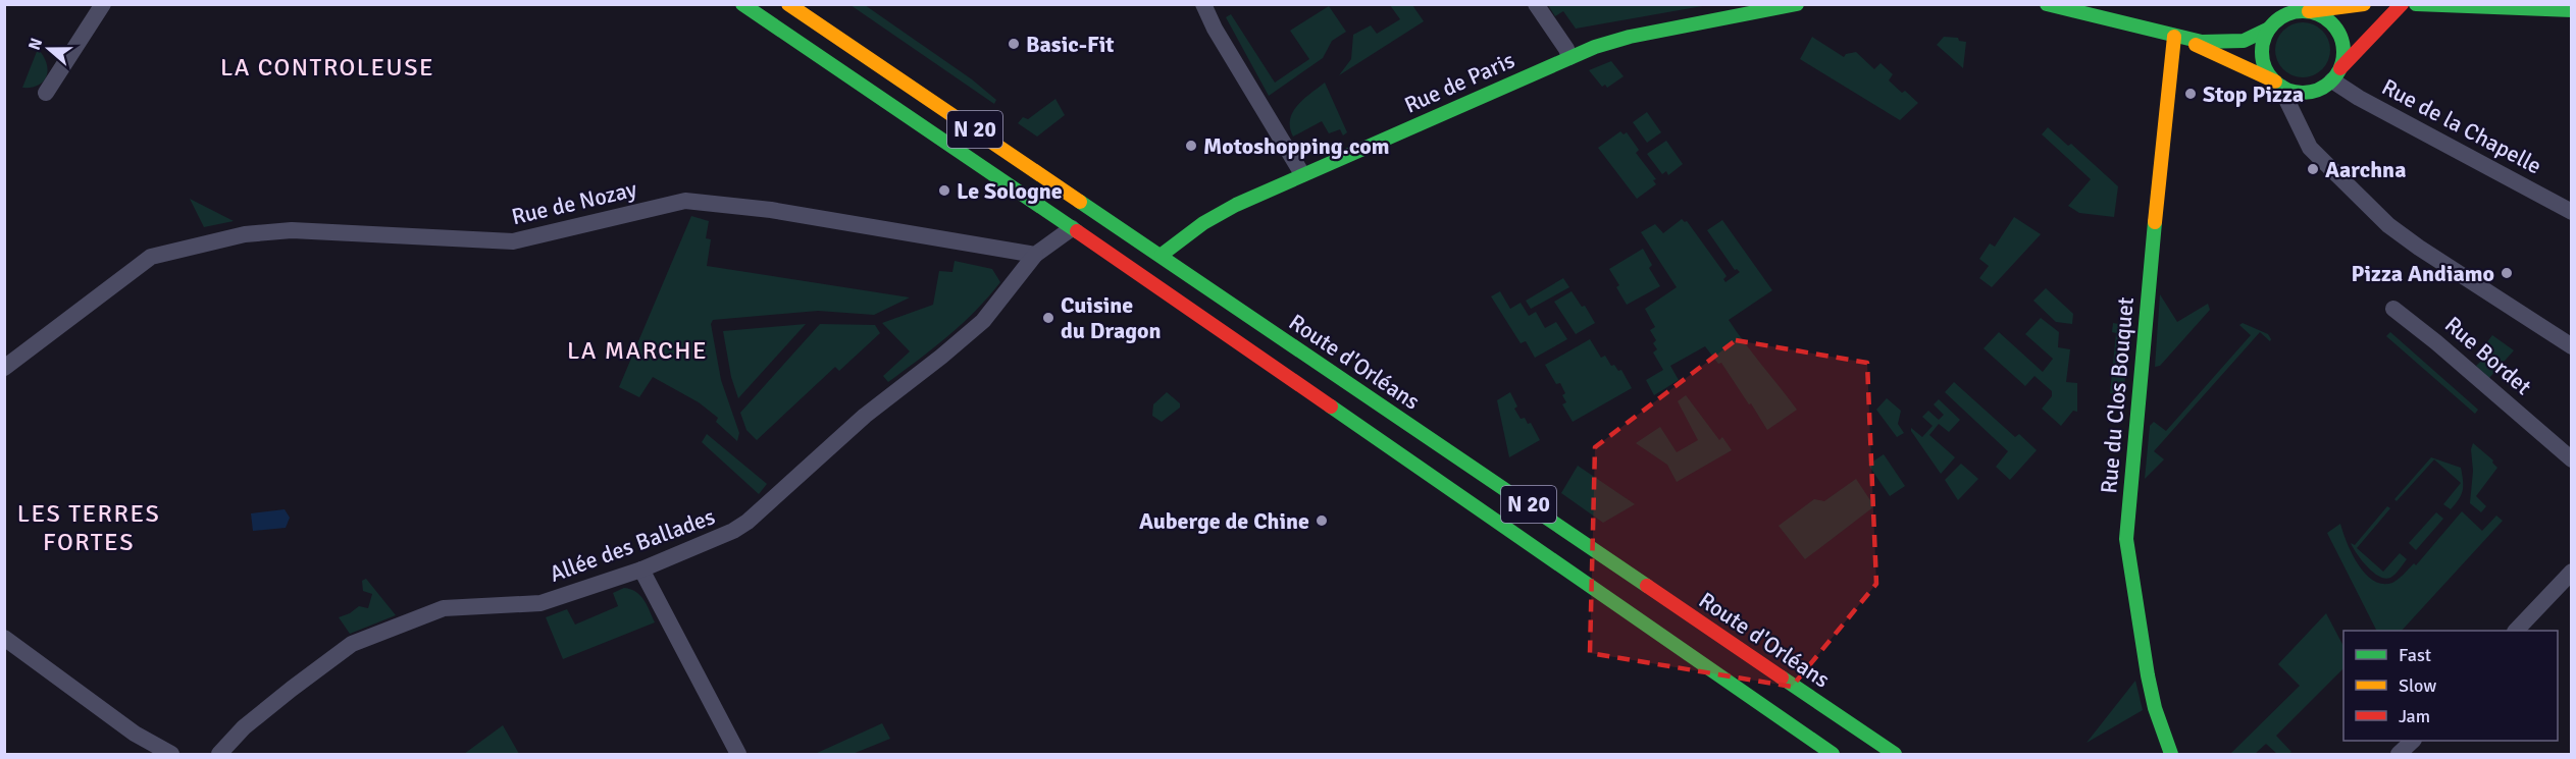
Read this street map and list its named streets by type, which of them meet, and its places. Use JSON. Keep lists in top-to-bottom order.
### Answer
{
  "streets": {
    "main road": [
      "Rue de Paris",
      "N 20",
      "Route d'Orléans",
      "Rue du Clos Bouquet"
    ],
    "street": [
      "Rue de la Chapelle",
      "Rue de Nozay",
      "Rue Bordet",
      "Allée des Ballades"
    ]
  },
  "crossings": [
    ["Rue de Paris", "Route d'Orléans"],
    ["Rue de Nozay", "Allée des Ballades"]
  ],
  "districts": ["LA CONTROLEUSE", "LA MARCHE", "LES TERRES FORTES"],
  "places": [
    "Basic-Fit",
    "Stop Pizza",
    "Motoshopping.com",
    "Aarchna",
    "Le Sologne",
    "Pizza Andiamo",
    "Cuisine du Dragon",
    "Auberge de Chine"
  ],
  "legend": ["Fast", "Slow", "Jam"],
  "north": "left"
}
